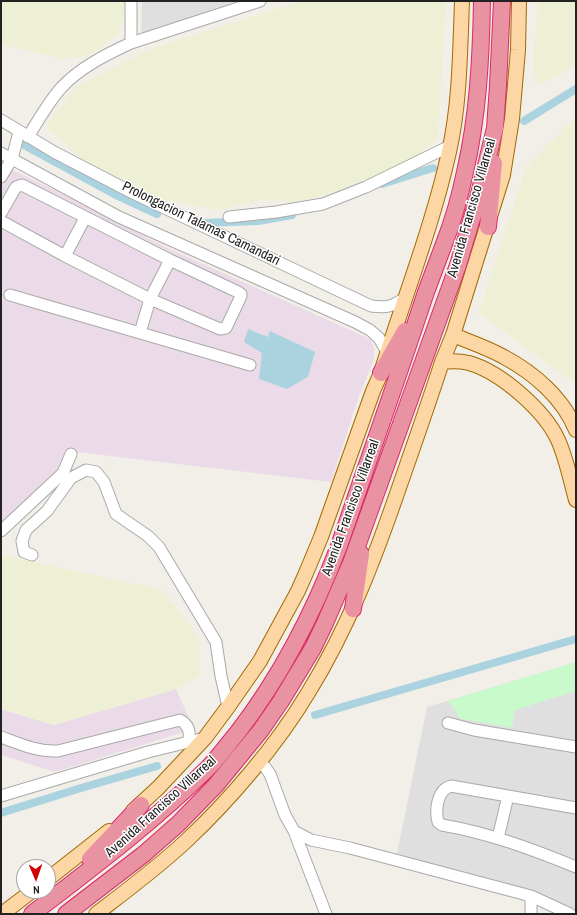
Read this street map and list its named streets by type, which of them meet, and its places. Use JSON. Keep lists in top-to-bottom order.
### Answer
{
  "streets": {
    "highway": ["Avenida Francisco Villarreal"],
    "street": ["Prolongacion Talamas Camandari"]
  },
  "crossings": [
    ["Avenida Francisco Villarreal", "Prolongacion Talamas Camandari"]
  ],
  "north": "bottom"
}
